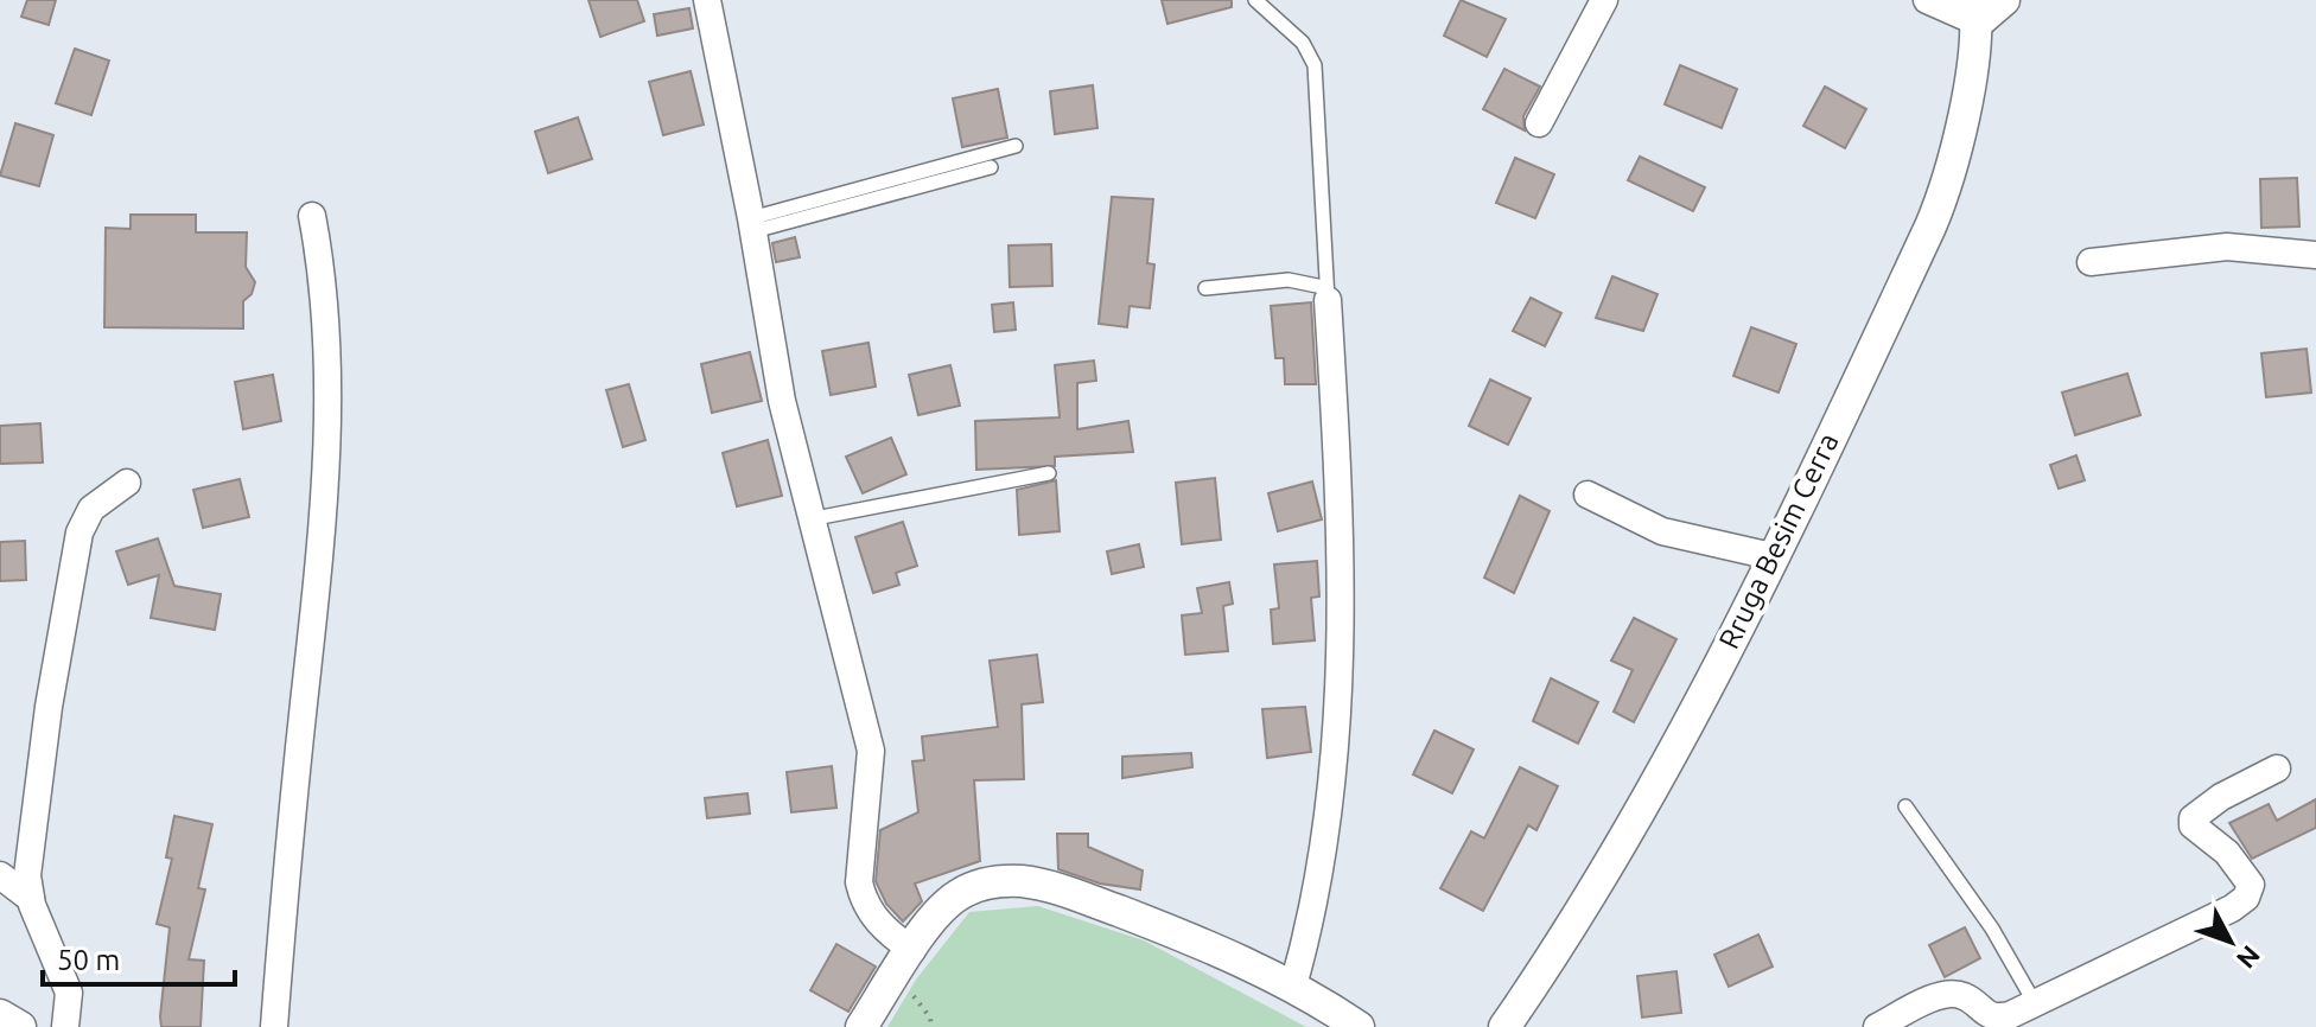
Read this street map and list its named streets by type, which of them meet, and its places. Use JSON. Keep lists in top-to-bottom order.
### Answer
{
  "streets": {
    "street": ["Rruga Besim Cerra"]
  },
  "scale_bar": "50 m",
  "north": "bottom right"
}
